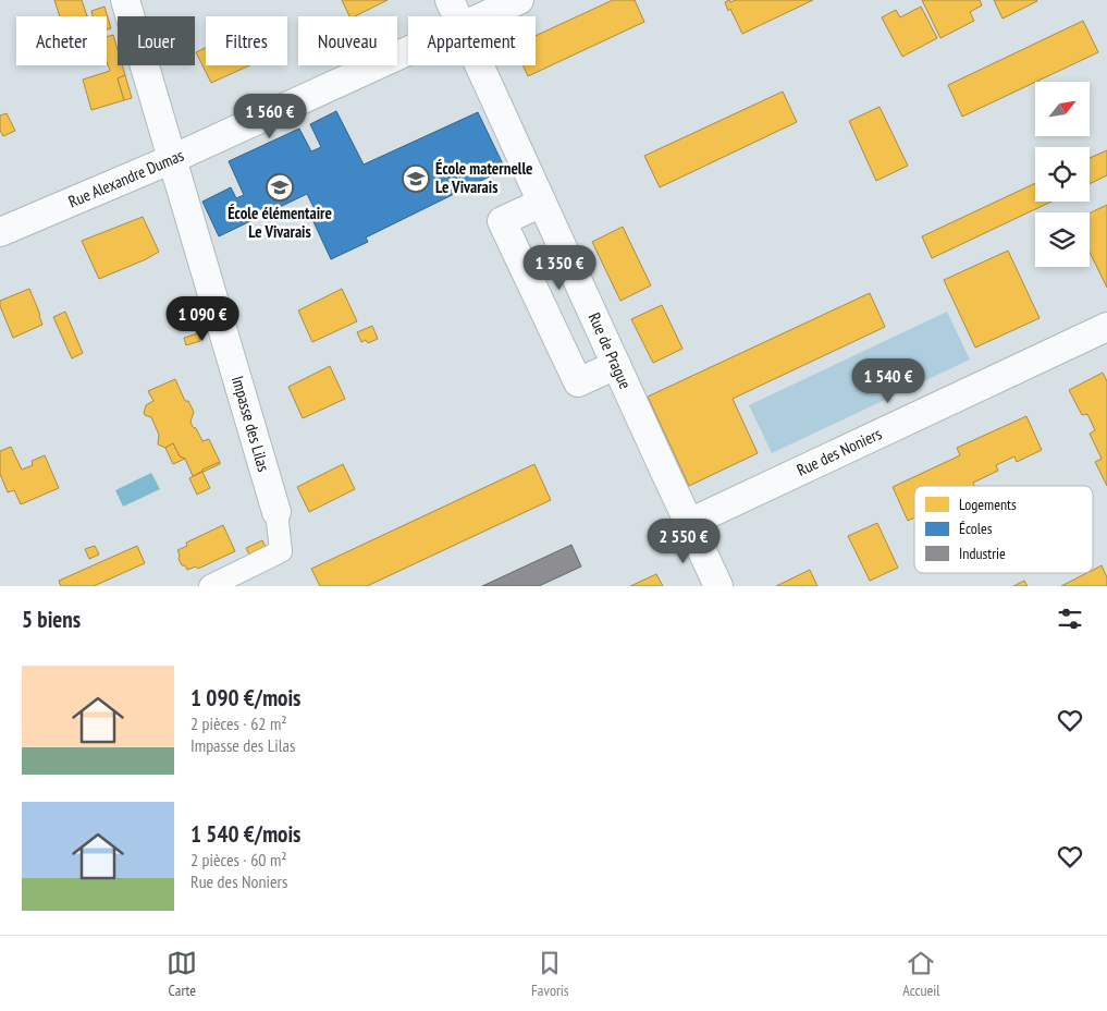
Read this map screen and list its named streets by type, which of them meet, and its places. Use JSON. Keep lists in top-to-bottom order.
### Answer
{
  "streets": {
    "street": [
      "Rue Alexandre Dumas",
      "Rue de Prague",
      "Impasse des Lilas",
      "Rue des Noniers"
    ]
  },
  "crossings": [
    ["Rue Alexandre Dumas", "Impasse des Lilas"],
    ["Rue de Prague", "Rue des Noniers"]
  ],
  "places": {
    "school or university": ["École maternelle Le Vivarais", "École élémentaire Le Vivarais"]
  },
  "legend": ["Logements", "Écoles", "Industrie"],
  "north": "top right",
  "page": {
    "chip": [
      "Acheter",
      "Louer",
      "Filtres",
      "Nouveau",
      "Appartement"
    ],
    "price": [
      "1 560 €",
      "1 350 €",
      "1 090 €",
      "1 540 €",
      "2 550 €"
    ],
    "heading": "5 biens",
    "list": [
      {
        "name": "1 090 €/mois",
        "note": "2 pièces · 62 m² · Impasse des Lilas"
      },
      {
        "name": "1 540 €/mois",
        "note": "2 pièces · 60 m² · Rue des Noniers"
      }
    ],
    "tabs": ["Carte", "Favoris", "Accueil"]
  }
}
